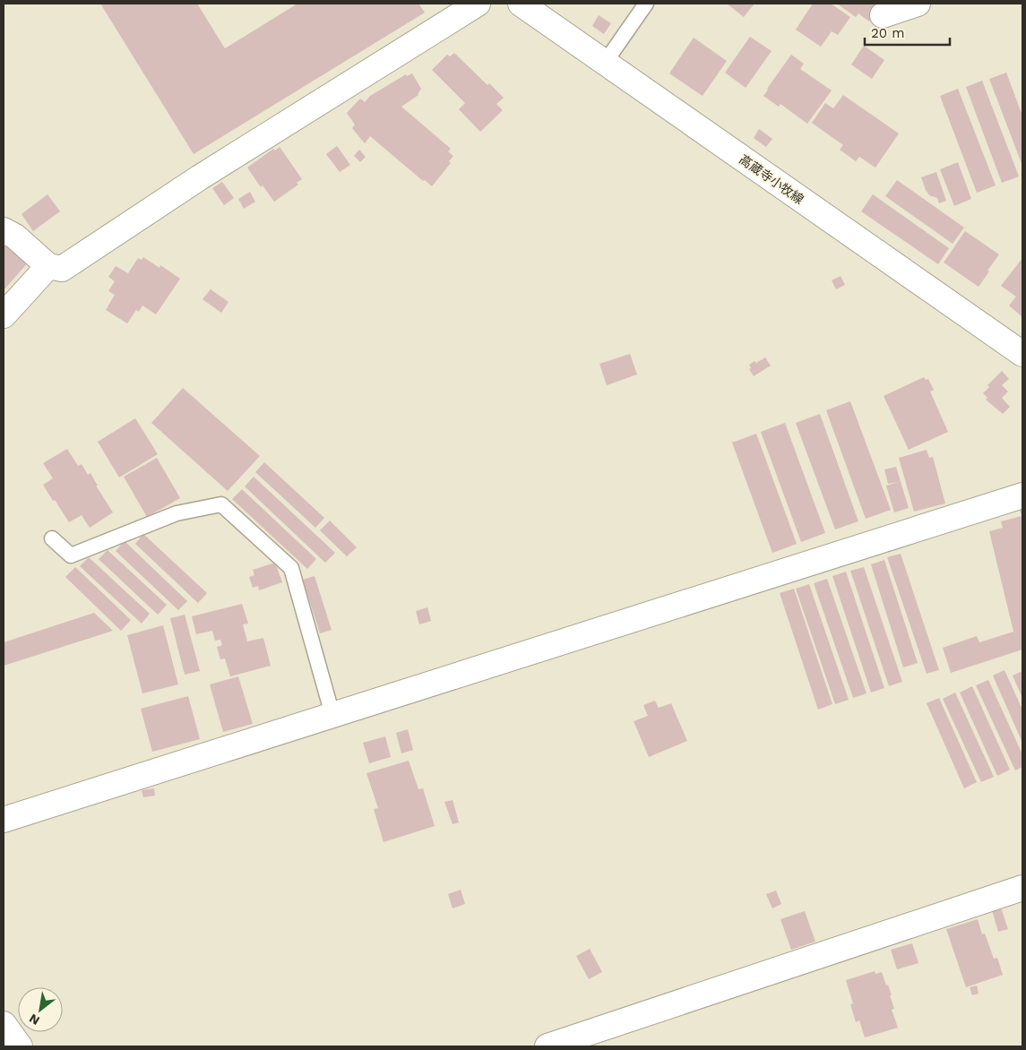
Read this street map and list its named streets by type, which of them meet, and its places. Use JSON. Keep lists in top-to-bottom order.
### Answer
{
  "streets": {
    "street": ["高蔵寺小牧線"]
  },
  "scale_bar": "20 m",
  "north": "bottom left"
}
